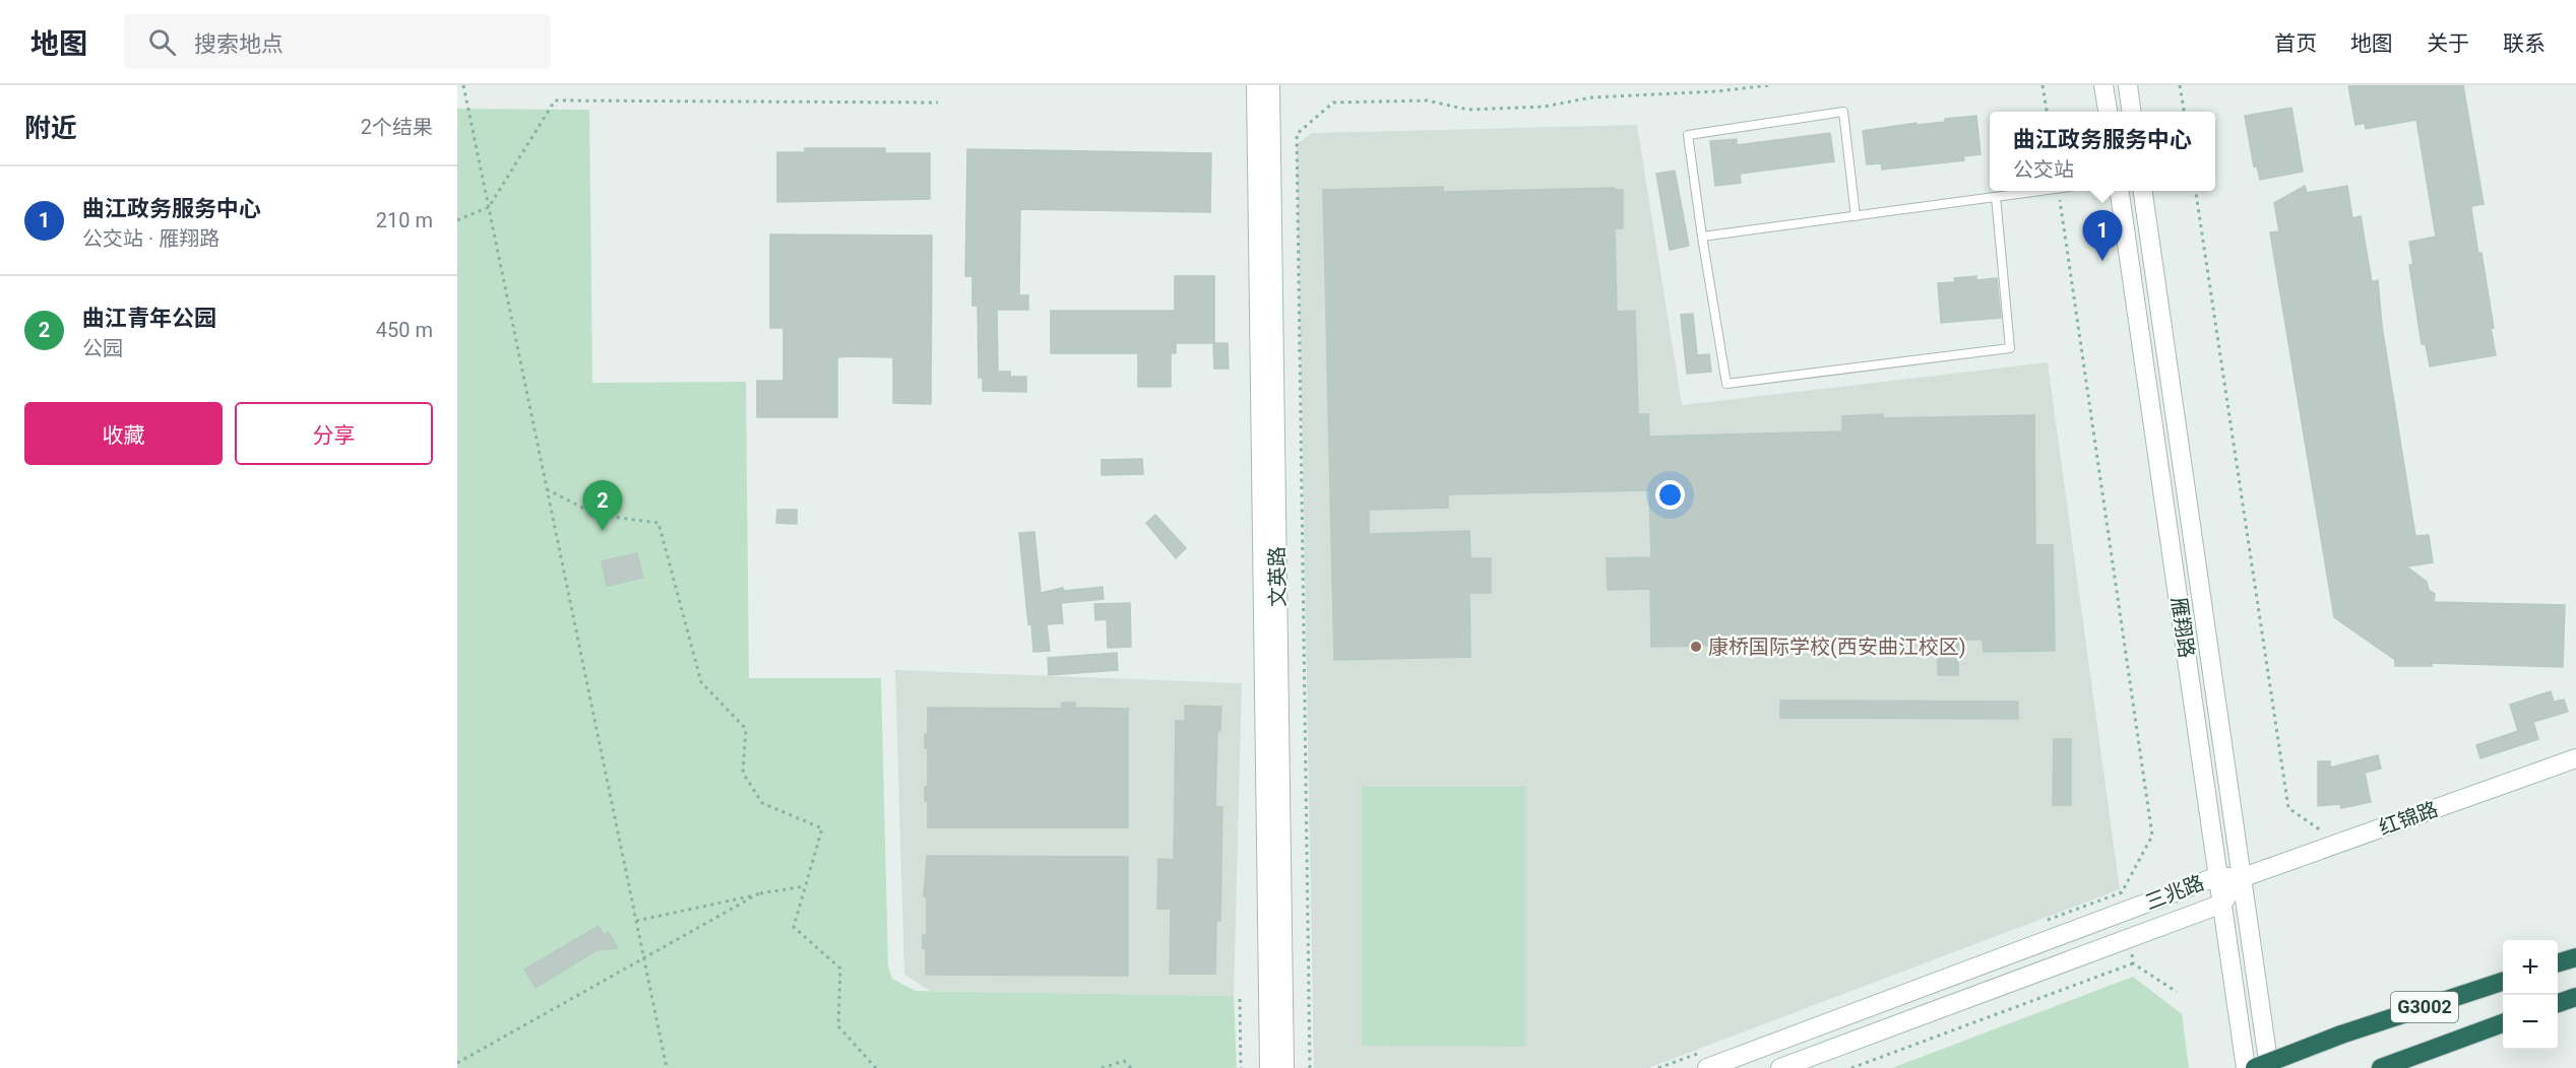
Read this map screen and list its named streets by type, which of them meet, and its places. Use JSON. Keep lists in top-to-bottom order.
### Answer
{
  "streets": {
    "highway": ["G3002"],
    "street": [
      "文英路",
      "雁翔路",
      "红锦路",
      "三兆路"
    ]
  },
  "crossings": [
    ["雁翔路", "红锦路"],
    ["雁翔路", "三兆路"],
    ["红锦路", "三兆路"]
  ],
  "places": ["康桥国际学校(西安曲江校区)"],
  "page": {
    "header": "地图",
    "search": "搜索地点",
    "nav": [
      "首页",
      "地图",
      "关于",
      "联系"
    ],
    "heading": ["附近", "2个结果"],
    "popup": ["曲江政务服务中心", "公交站"],
    "list": [
      {
        "mark": "1",
        "name": "曲江政务服务中心",
        "note": "公交站 · 雁翔路",
        "value": "210 m"
      },
      {
        "mark": "2",
        "name": "曲江青年公园",
        "note": "公园",
        "value": "450 m"
      }
    ],
    "pins": ["1", "2"],
    "buttons": ["收藏", "分享"],
    "map_buttons": ["+", "−"]
  }
}
